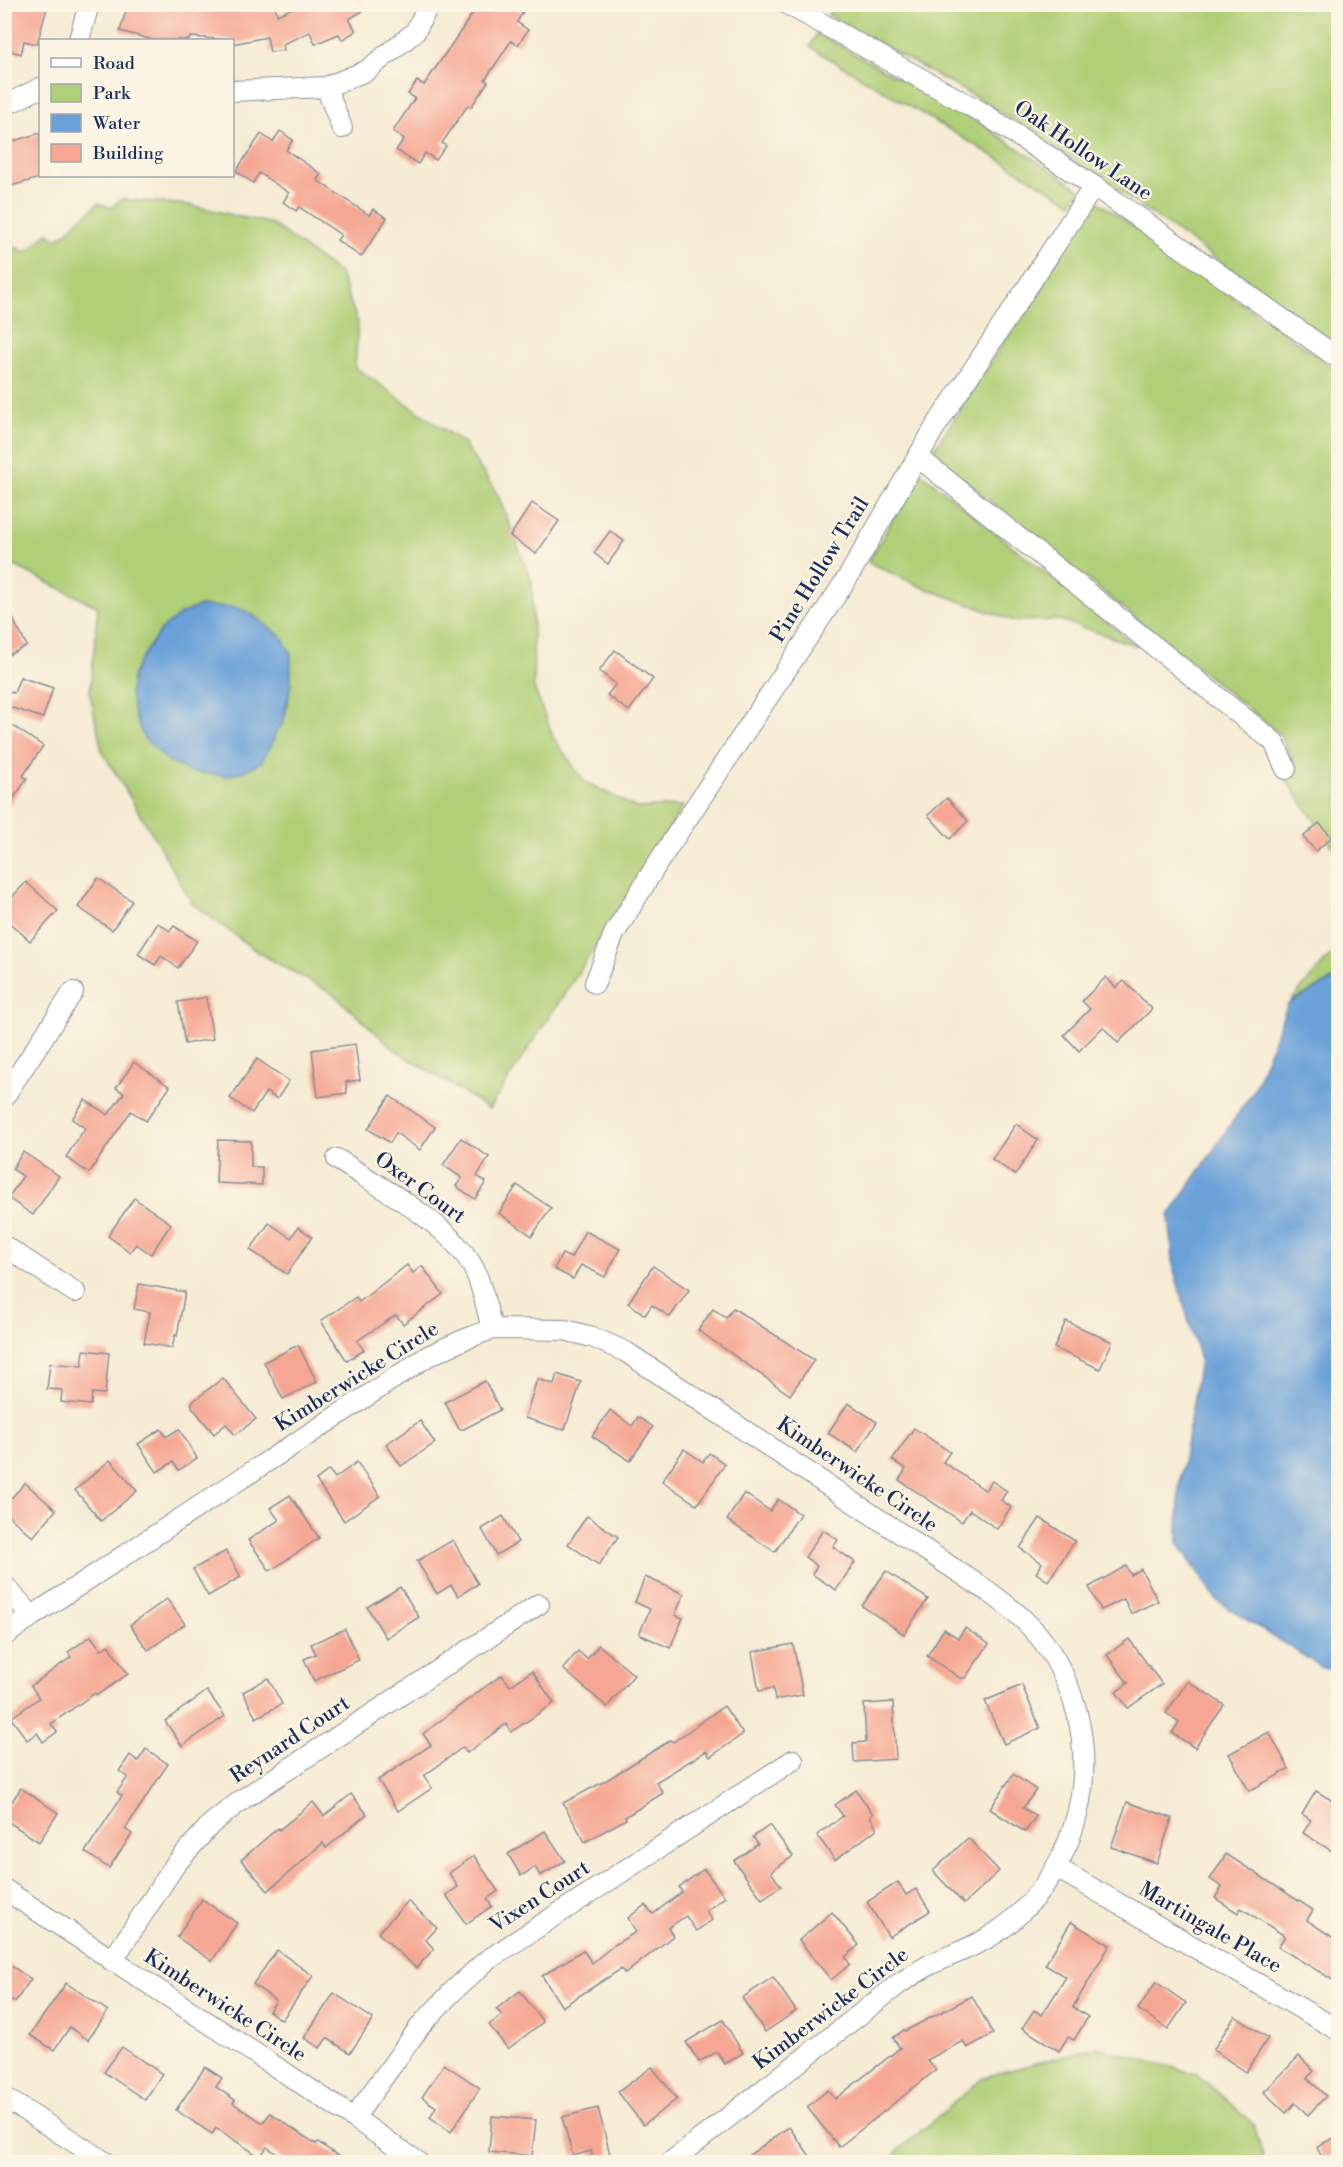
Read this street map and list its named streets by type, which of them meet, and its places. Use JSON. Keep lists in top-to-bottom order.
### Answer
{
  "streets": {
    "street": [
      "Oak Hollow Lane",
      "Pine Hollow Trail",
      "Oxer Court",
      "Kimberwicke Circle",
      "Reynard Court",
      "Vixen Court",
      "Martingale Place"
    ]
  },
  "crossings": [
    ["Oak Hollow Lane", "Pine Hollow Trail"],
    ["Oxer Court", "Kimberwicke Circle"],
    ["Kimberwicke Circle", "Reynard Court"],
    ["Kimberwicke Circle", "Vixen Court"],
    ["Kimberwicke Circle", "Martingale Place"]
  ],
  "legend": [
    "Road",
    "Park",
    "Water",
    "Building"
  ]
}
